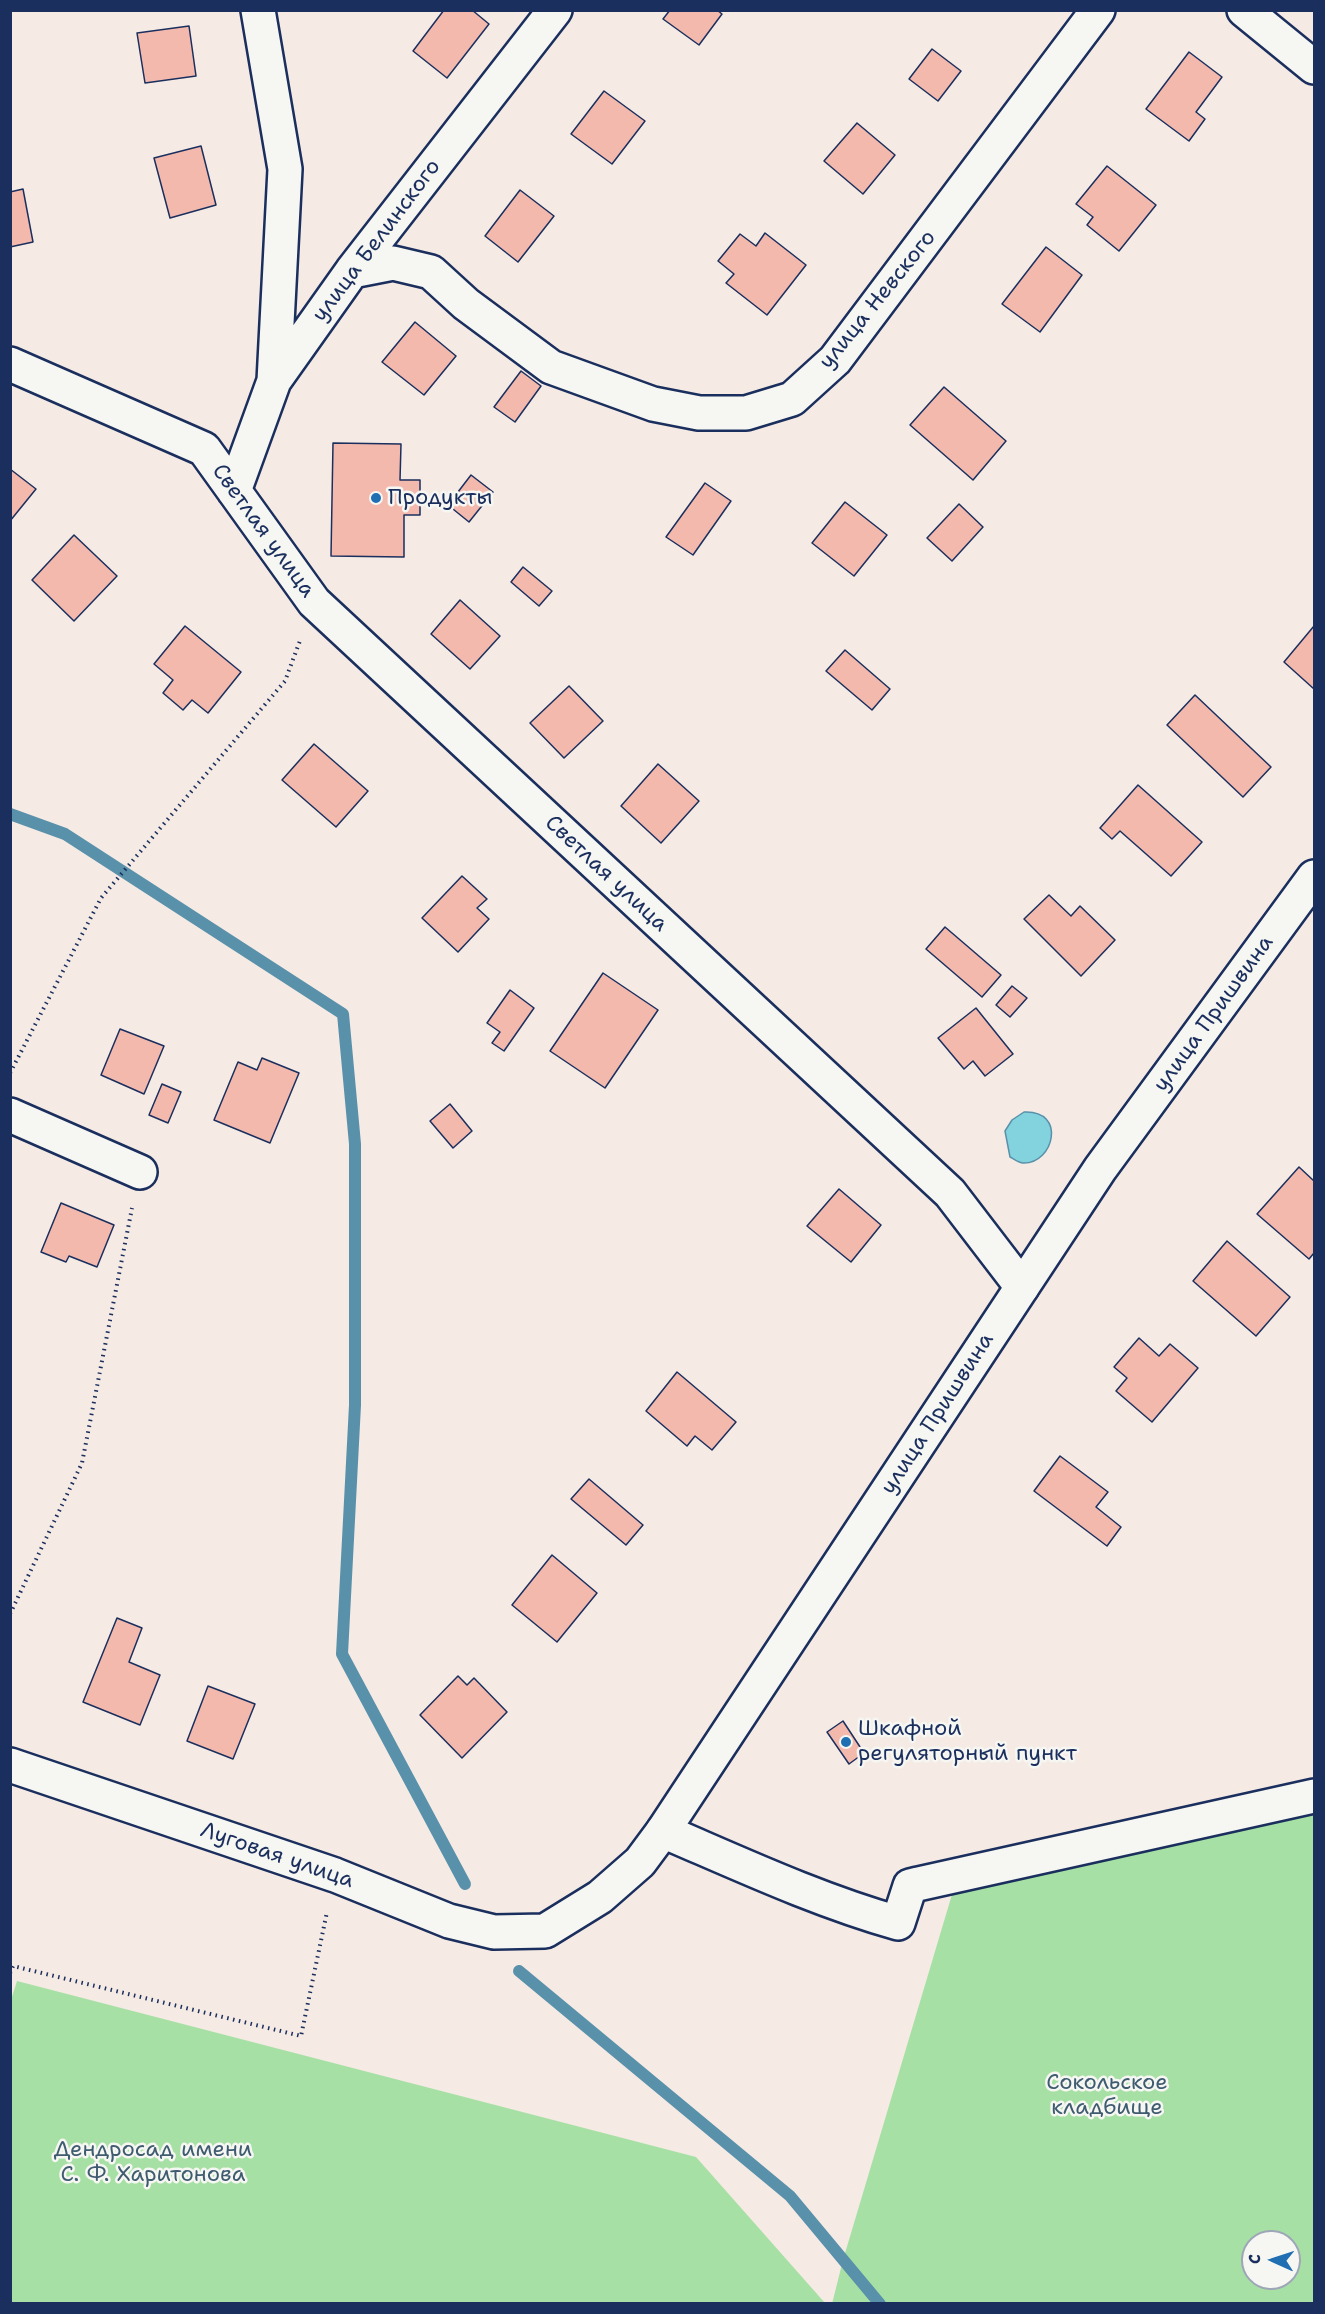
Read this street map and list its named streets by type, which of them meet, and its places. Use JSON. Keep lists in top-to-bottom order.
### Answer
{
  "streets": {
    "street": [
      "улица Белинского",
      "улица Невского",
      "Светлая улица",
      "улица Пришвина",
      "Луговая улица"
    ]
  },
  "crossings": [
    ["улица Белинского", "улица Невского"],
    ["улица Белинского", "Светлая улица"],
    ["Светлая улица", "улица Пришвина"],
    ["улица Пришвина", "Луговая улица"]
  ],
  "parks": ["Сокольское кладбище", "Дендросад имени С. Ф. Харитонова"],
  "places": ["Продукты", "Шкафной регуляторный пункт"],
  "north": "left"
}
